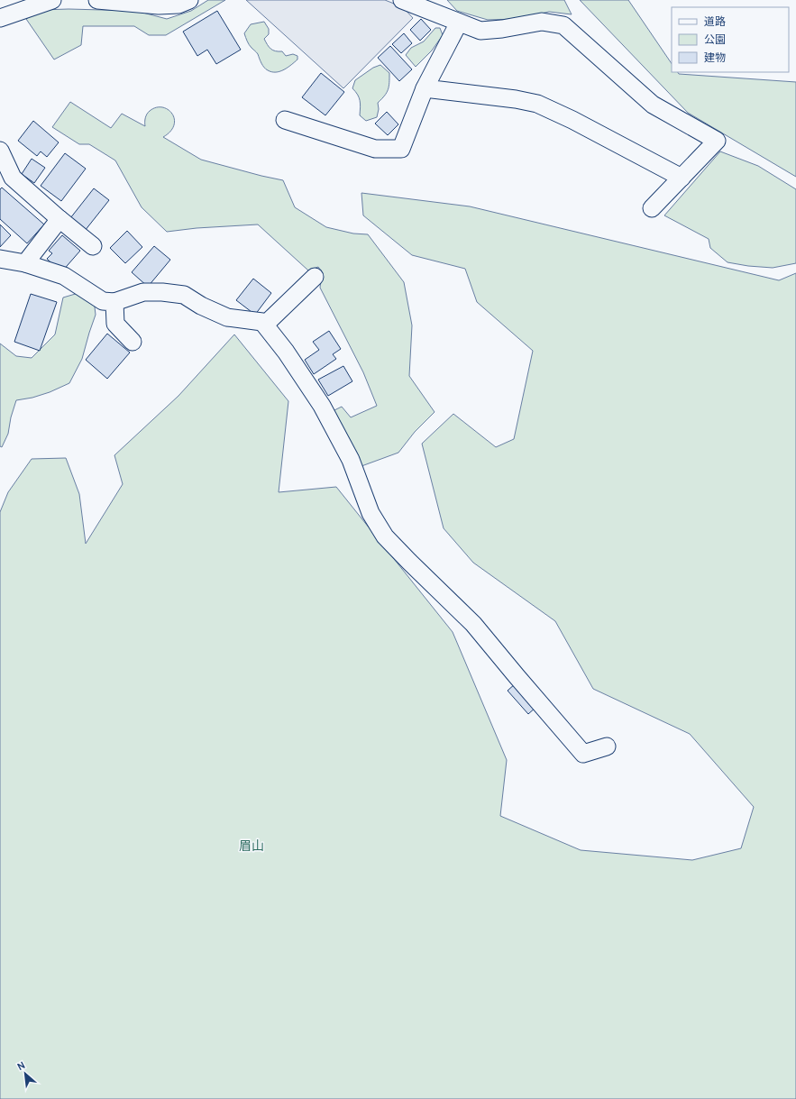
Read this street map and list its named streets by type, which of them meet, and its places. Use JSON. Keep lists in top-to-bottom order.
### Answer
{
  "parks": ["眉山"],
  "legend": ["道路", "公園", "建物"],
  "north": "top left"
}
